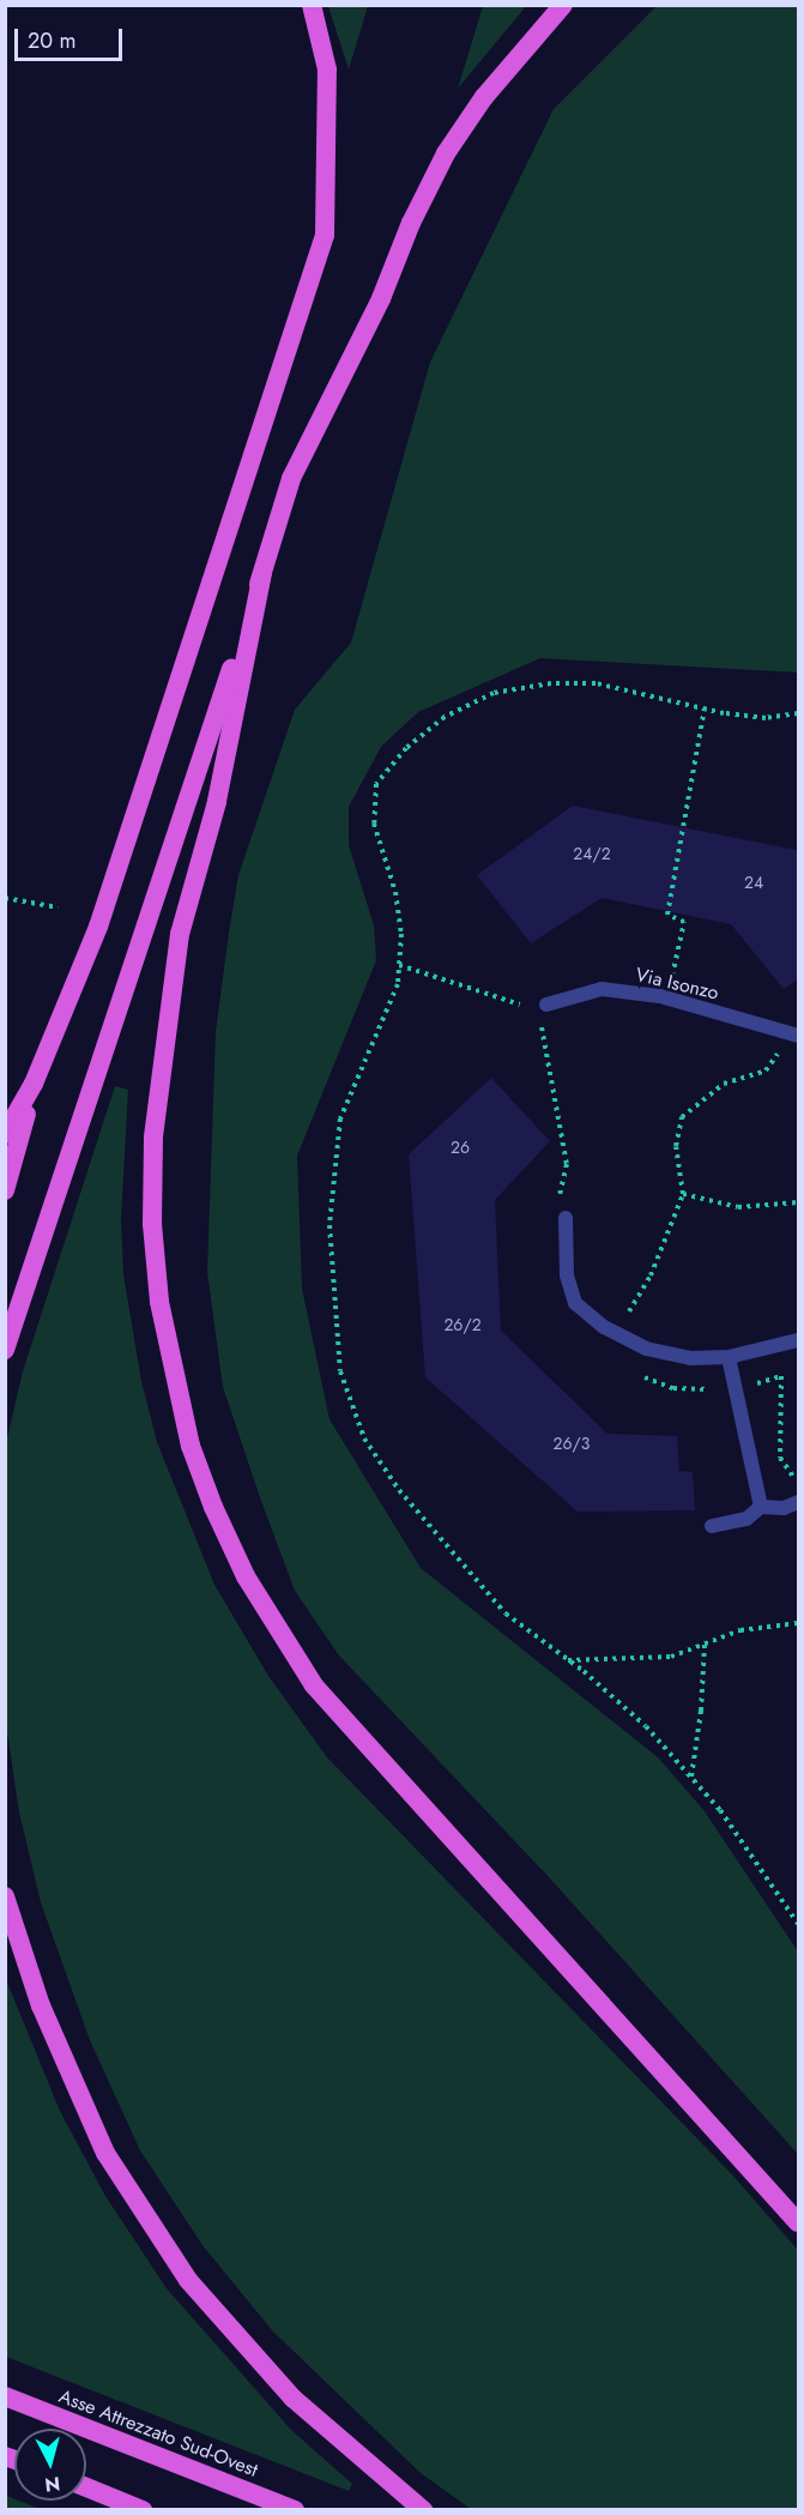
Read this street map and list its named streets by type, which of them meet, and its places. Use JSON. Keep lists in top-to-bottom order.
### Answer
{
  "streets": {
    "highway": ["Asse Attrezzato Sud-Ovest"],
    "street": ["Via Isonzo"]
  },
  "house_numbers": [
    "24/2",
    "24",
    "26",
    "26/2",
    "26/3"
  ],
  "scale_bar": "20 m",
  "north": "bottom"
}
